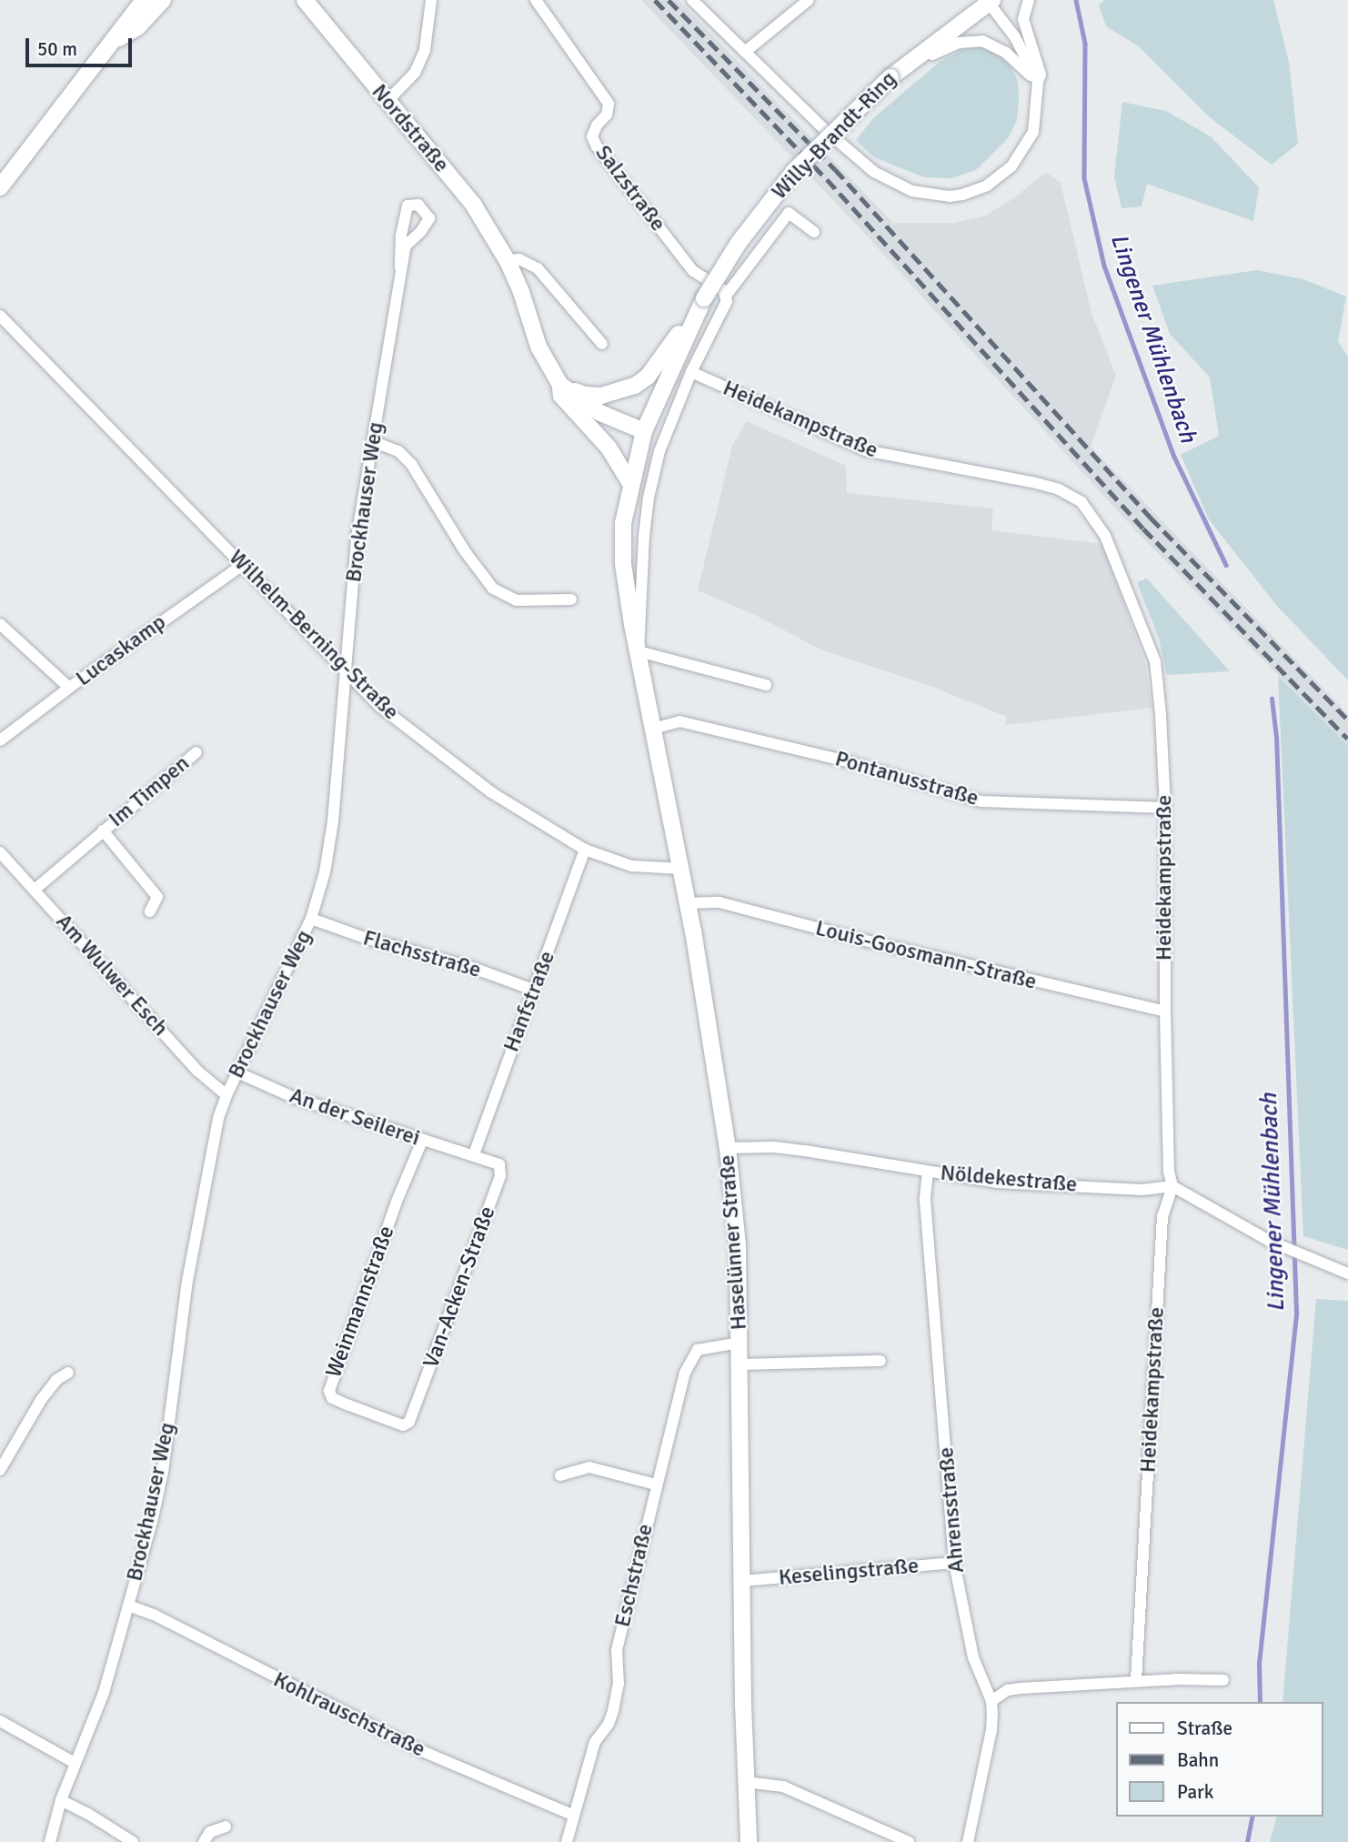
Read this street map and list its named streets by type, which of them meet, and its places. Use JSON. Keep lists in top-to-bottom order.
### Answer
{
  "streets": {
    "main road": ["Nordstraße", "Willy-Brandt-Ring", "Haselünner Straße"],
    "street": [
      "Salzstraße",
      "Heidekampstraße",
      "Brockhauser Weg",
      "Wilhelm-Berning-Straße",
      "Lucaskamp",
      "Pontanusstraße",
      "Im Timpen",
      "Flachsstraße",
      "Louis-Goosmann-Straße",
      "Am Wulwer Esch",
      "Hanfstraße",
      "An der Seilerei",
      "Nöldekestraße",
      "Van-Acken-Straße",
      "Weinmannstraße",
      "Ahrensstraße",
      "Keselingstraße",
      "Eschstraße",
      "Kohlrauschstraße"
    ]
  },
  "crossings": [
    ["Nordstraße", "Willy-Brandt-Ring"],
    ["Nordstraße", "Haselünner Straße"],
    ["Willy-Brandt-Ring", "Haselünner Straße"],
    ["Salzstraße", "Haselünner Straße"],
    ["Heidekampstraße", "Pontanusstraße"],
    ["Heidekampstraße", "Louis-Goosmann-Straße"],
    ["Heidekampstraße", "Nöldekestraße"],
    ["Heidekampstraße", "Haselünner Straße"],
    ["Brockhauser Weg", "Wilhelm-Berning-Straße"],
    ["Brockhauser Weg", "Flachsstraße"],
    ["Brockhauser Weg", "Am Wulwer Esch"],
    ["Brockhauser Weg", "An der Seilerei"],
    ["Brockhauser Weg", "Kohlrauschstraße"],
    ["Wilhelm-Berning-Straße", "Lucaskamp"],
    ["Wilhelm-Berning-Straße", "Hanfstraße"],
    ["Wilhelm-Berning-Straße", "Haselünner Straße"],
    ["Pontanusstraße", "Haselünner Straße"],
    ["Im Timpen", "Am Wulwer Esch"],
    ["Flachsstraße", "Hanfstraße"],
    ["Louis-Goosmann-Straße", "Haselünner Straße"],
    ["Hanfstraße", "An der Seilerei"],
    ["Hanfstraße", "Van-Acken-Straße"],
    ["An der Seilerei", "Van-Acken-Straße"],
    ["An der Seilerei", "Weinmannstraße"],
    ["Nöldekestraße", "Haselünner Straße"],
    ["Nöldekestraße", "Ahrensstraße"],
    ["Haselünner Straße", "Keselingstraße"],
    ["Haselünner Straße", "Eschstraße"],
    ["Van-Acken-Straße", "Weinmannstraße"],
    ["Ahrensstraße", "Keselingstraße"],
    ["Eschstraße", "Kohlrauschstraße"]
  ],
  "water": ["Lingener Mühlenbach"],
  "legend": ["Straße", "Bahn", "Park"],
  "scale_bar": "50 m"
}
